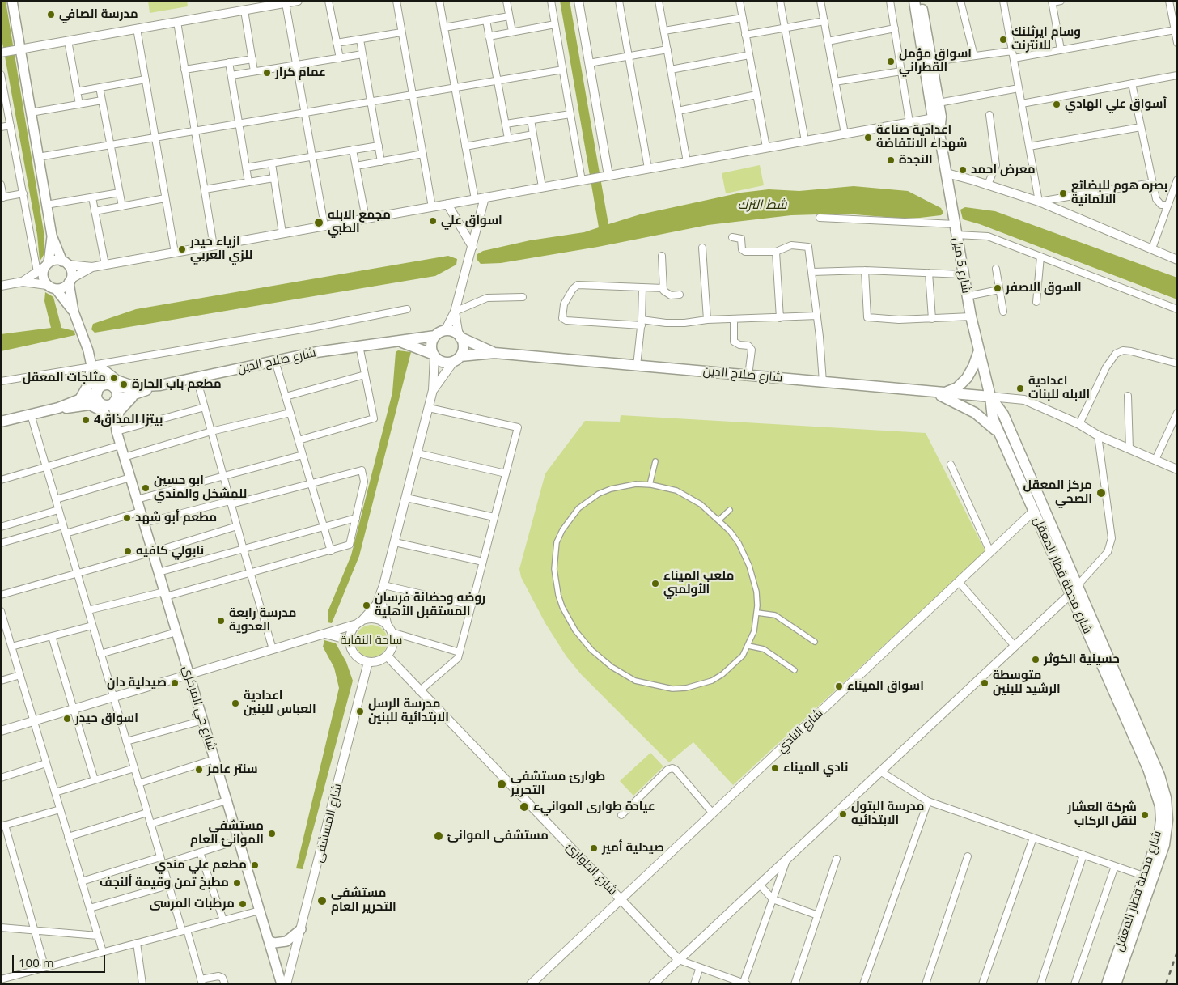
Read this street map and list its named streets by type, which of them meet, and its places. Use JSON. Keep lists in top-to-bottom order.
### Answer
{
  "streets": {
    "main road": [
      "شارع 5 ميل",
      "شارع صلاح الدين",
      "شارع محطة قطار المعقل",
      "شارع حي المركزي"
    ],
    "street": ["شارع النادي", "شارع المسشفى", "شارع الطوارئ"]
  },
  "crossings": [
    ["شارع 5 ميل", "شارع صلاح الدين"],
    ["شارع 5 ميل", "شارع محطة قطار المعقل"],
    ["شارع صلاح الدين", "شارع محطة قطار المعقل"],
    ["شارع صلاح الدين", "شارع حي المركزي"],
    ["شارع محطة قطار المعقل", "شارع النادي"],
    ["شارع النادي", "شارع الطوارئ"],
    ["شارع المسشفى", "شارع الطوارئ"]
  ],
  "water": ["شط الترك"],
  "parks": ["ساحة النقابة"],
  "places": [
    "مدرسة الصافي",
    "وسام ايرثلنك للانترنت",
    "اسواق مؤمل القطراني",
    "عمام كرار",
    "أسواق علي الهادي",
    "اعدادية صناعة شهداء الانتفاضة",
    "النجدة",
    "معرض احمد",
    "بصره هوم للبضائع الالمانية",
    "اسواق علي",
    "مجمع الابله الطبي",
    "ازياء حيدر للزي العربي",
    "السوق الاصفر",
    "مثلجات المعقل",
    "مطعم باب الحارة",
    "اعدادية الابله للبنات",
    "بيتزا المذاق4",
    "ابو حسين للمشخل والمندي",
    "مركز المعقل الصحي",
    "مطعم أبو شهد",
    "نابولي كافيه",
    "ملعب الميناء الأولمبي",
    "روضه وحضانة فرسان المستقبل الأهلية",
    "مدرسة رابعة العدوية",
    "حسينية الكوثر",
    "صيدلية دان",
    "متوسطة الرشيد للبنين",
    "اسواق الميناء",
    "اعدادية العباس للبنين",
    "مدرسة الرسل الابتدائية للبنين",
    "اسواق حيدر",
    "نادي الميناء",
    "سنتر عامر",
    "طوارئ مستشفى التحرير",
    "عيادة طوارى الموانيء",
    "مدرسة البتول الابتدائيه",
    "شركة العشار لنقل الركاب",
    "مستشفى الموانئ العام",
    "مستشفى الموانئ",
    "صيدلية أمير",
    "مطعم علي مندي",
    "مطبخ تمن وقيمة ألنجف",
    "مستشفى التحرير العام",
    "مرطبات المرسى"
  ],
  "scale_bar": "100 m"
}
